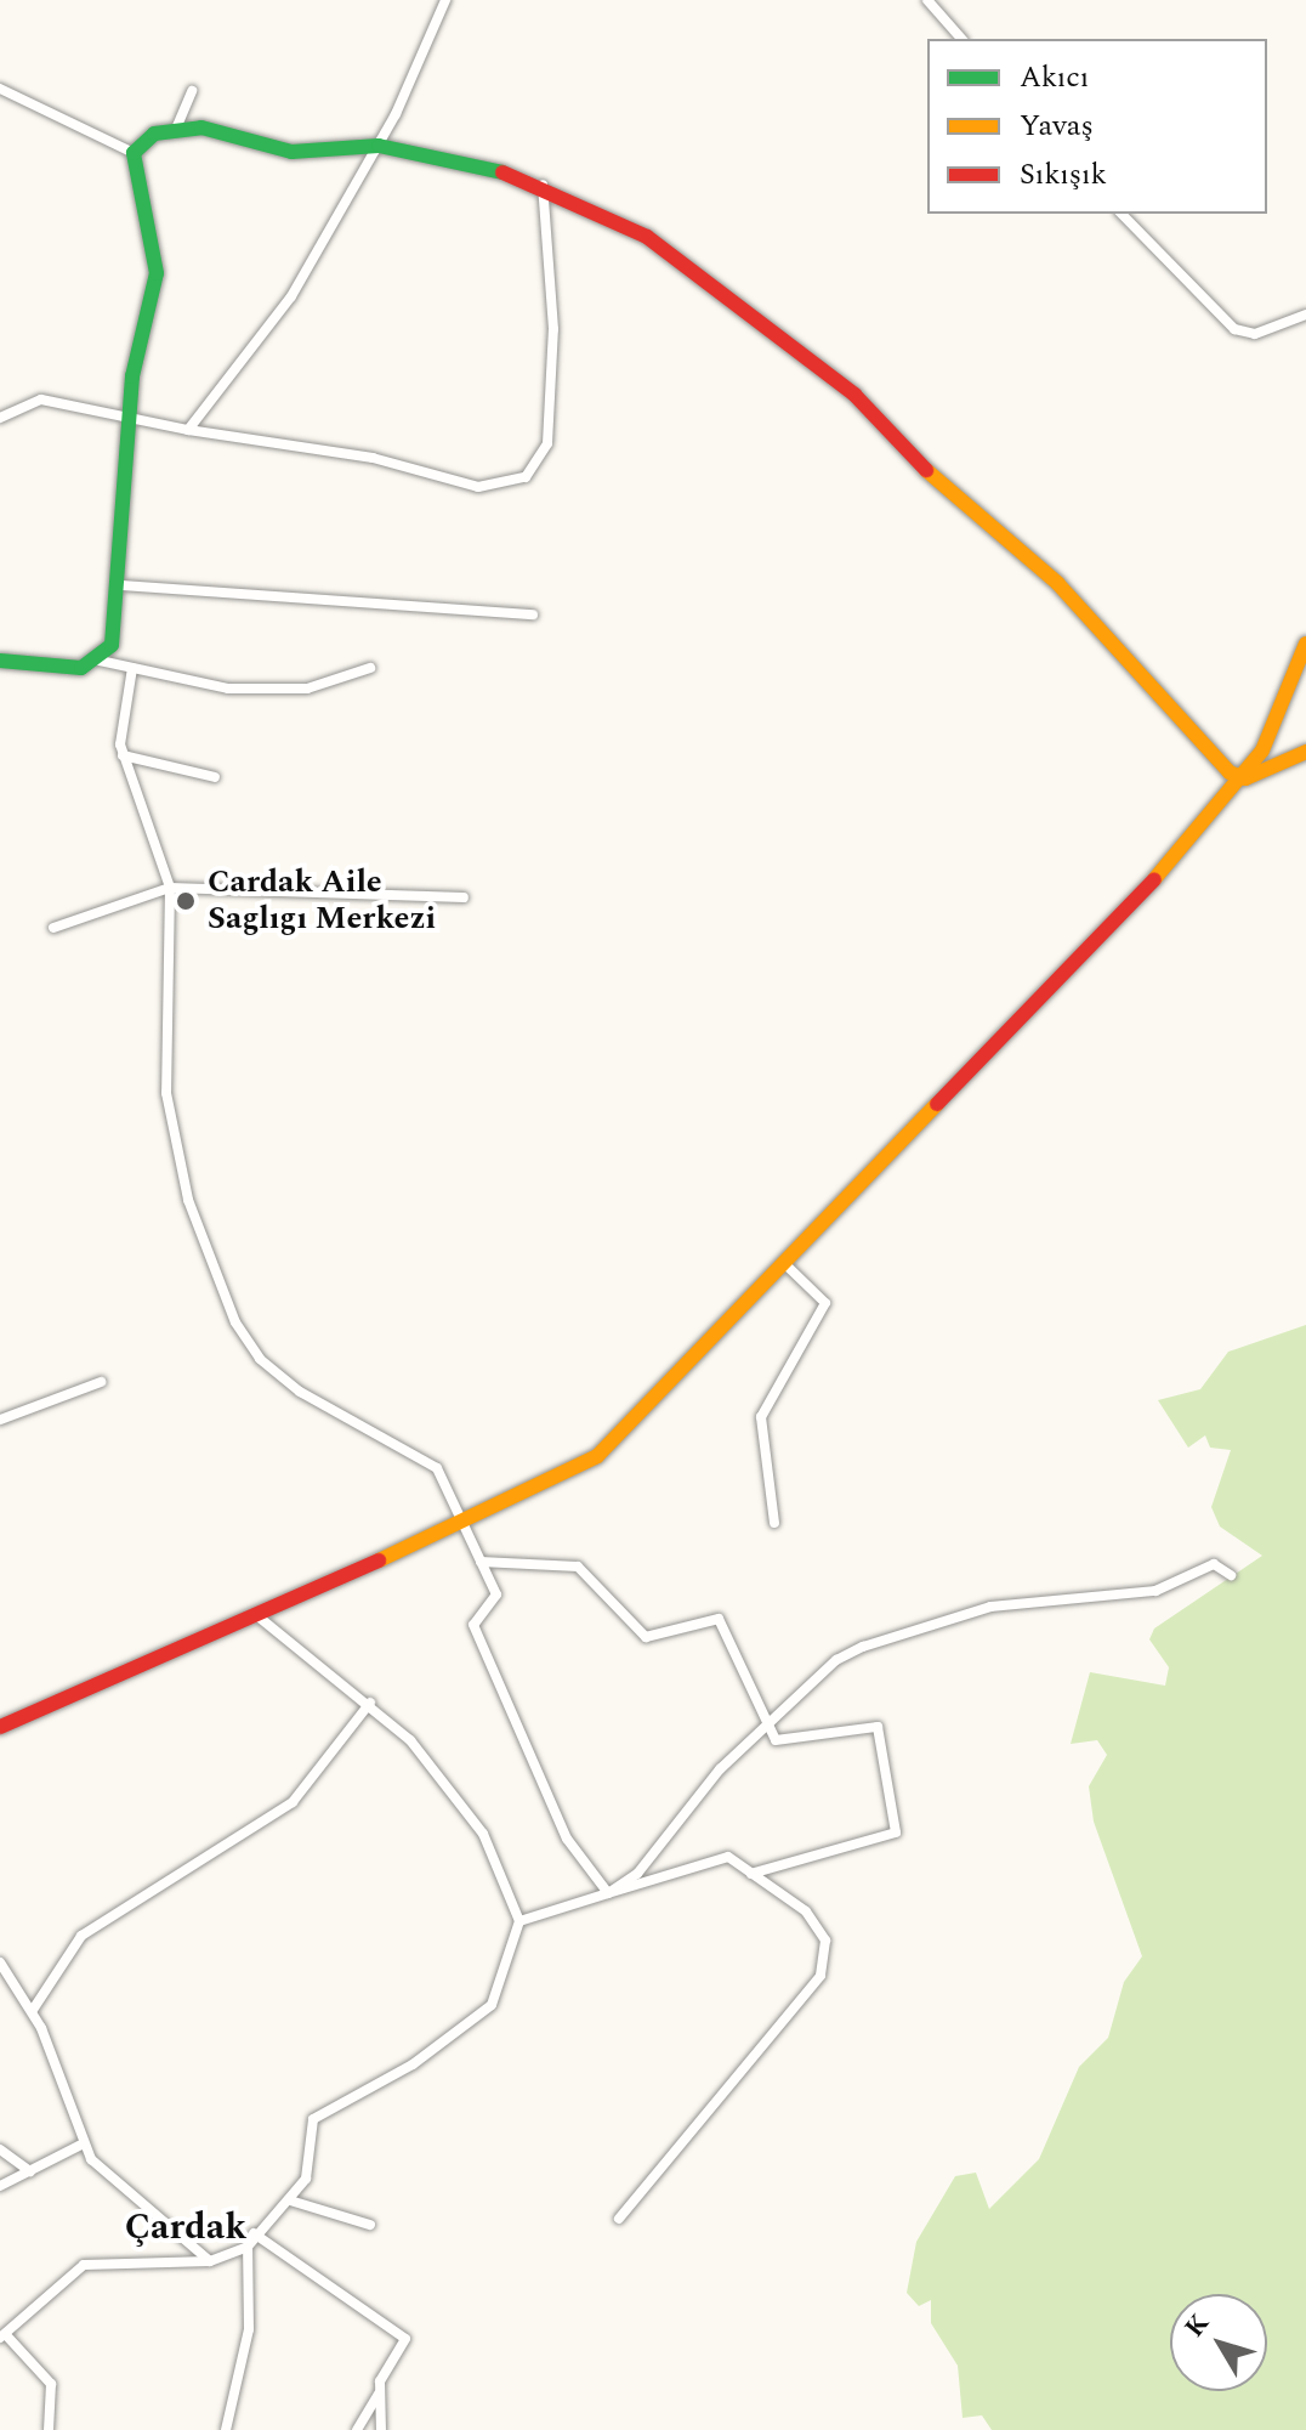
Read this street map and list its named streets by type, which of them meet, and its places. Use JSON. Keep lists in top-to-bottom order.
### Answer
{
  "districts": ["Çardak"],
  "places": ["Cardak Aile Saglıgı Merkezi"],
  "legend": ["Akıcı", "Yavaş", "Sıkışık"],
  "north": "top left"
}
